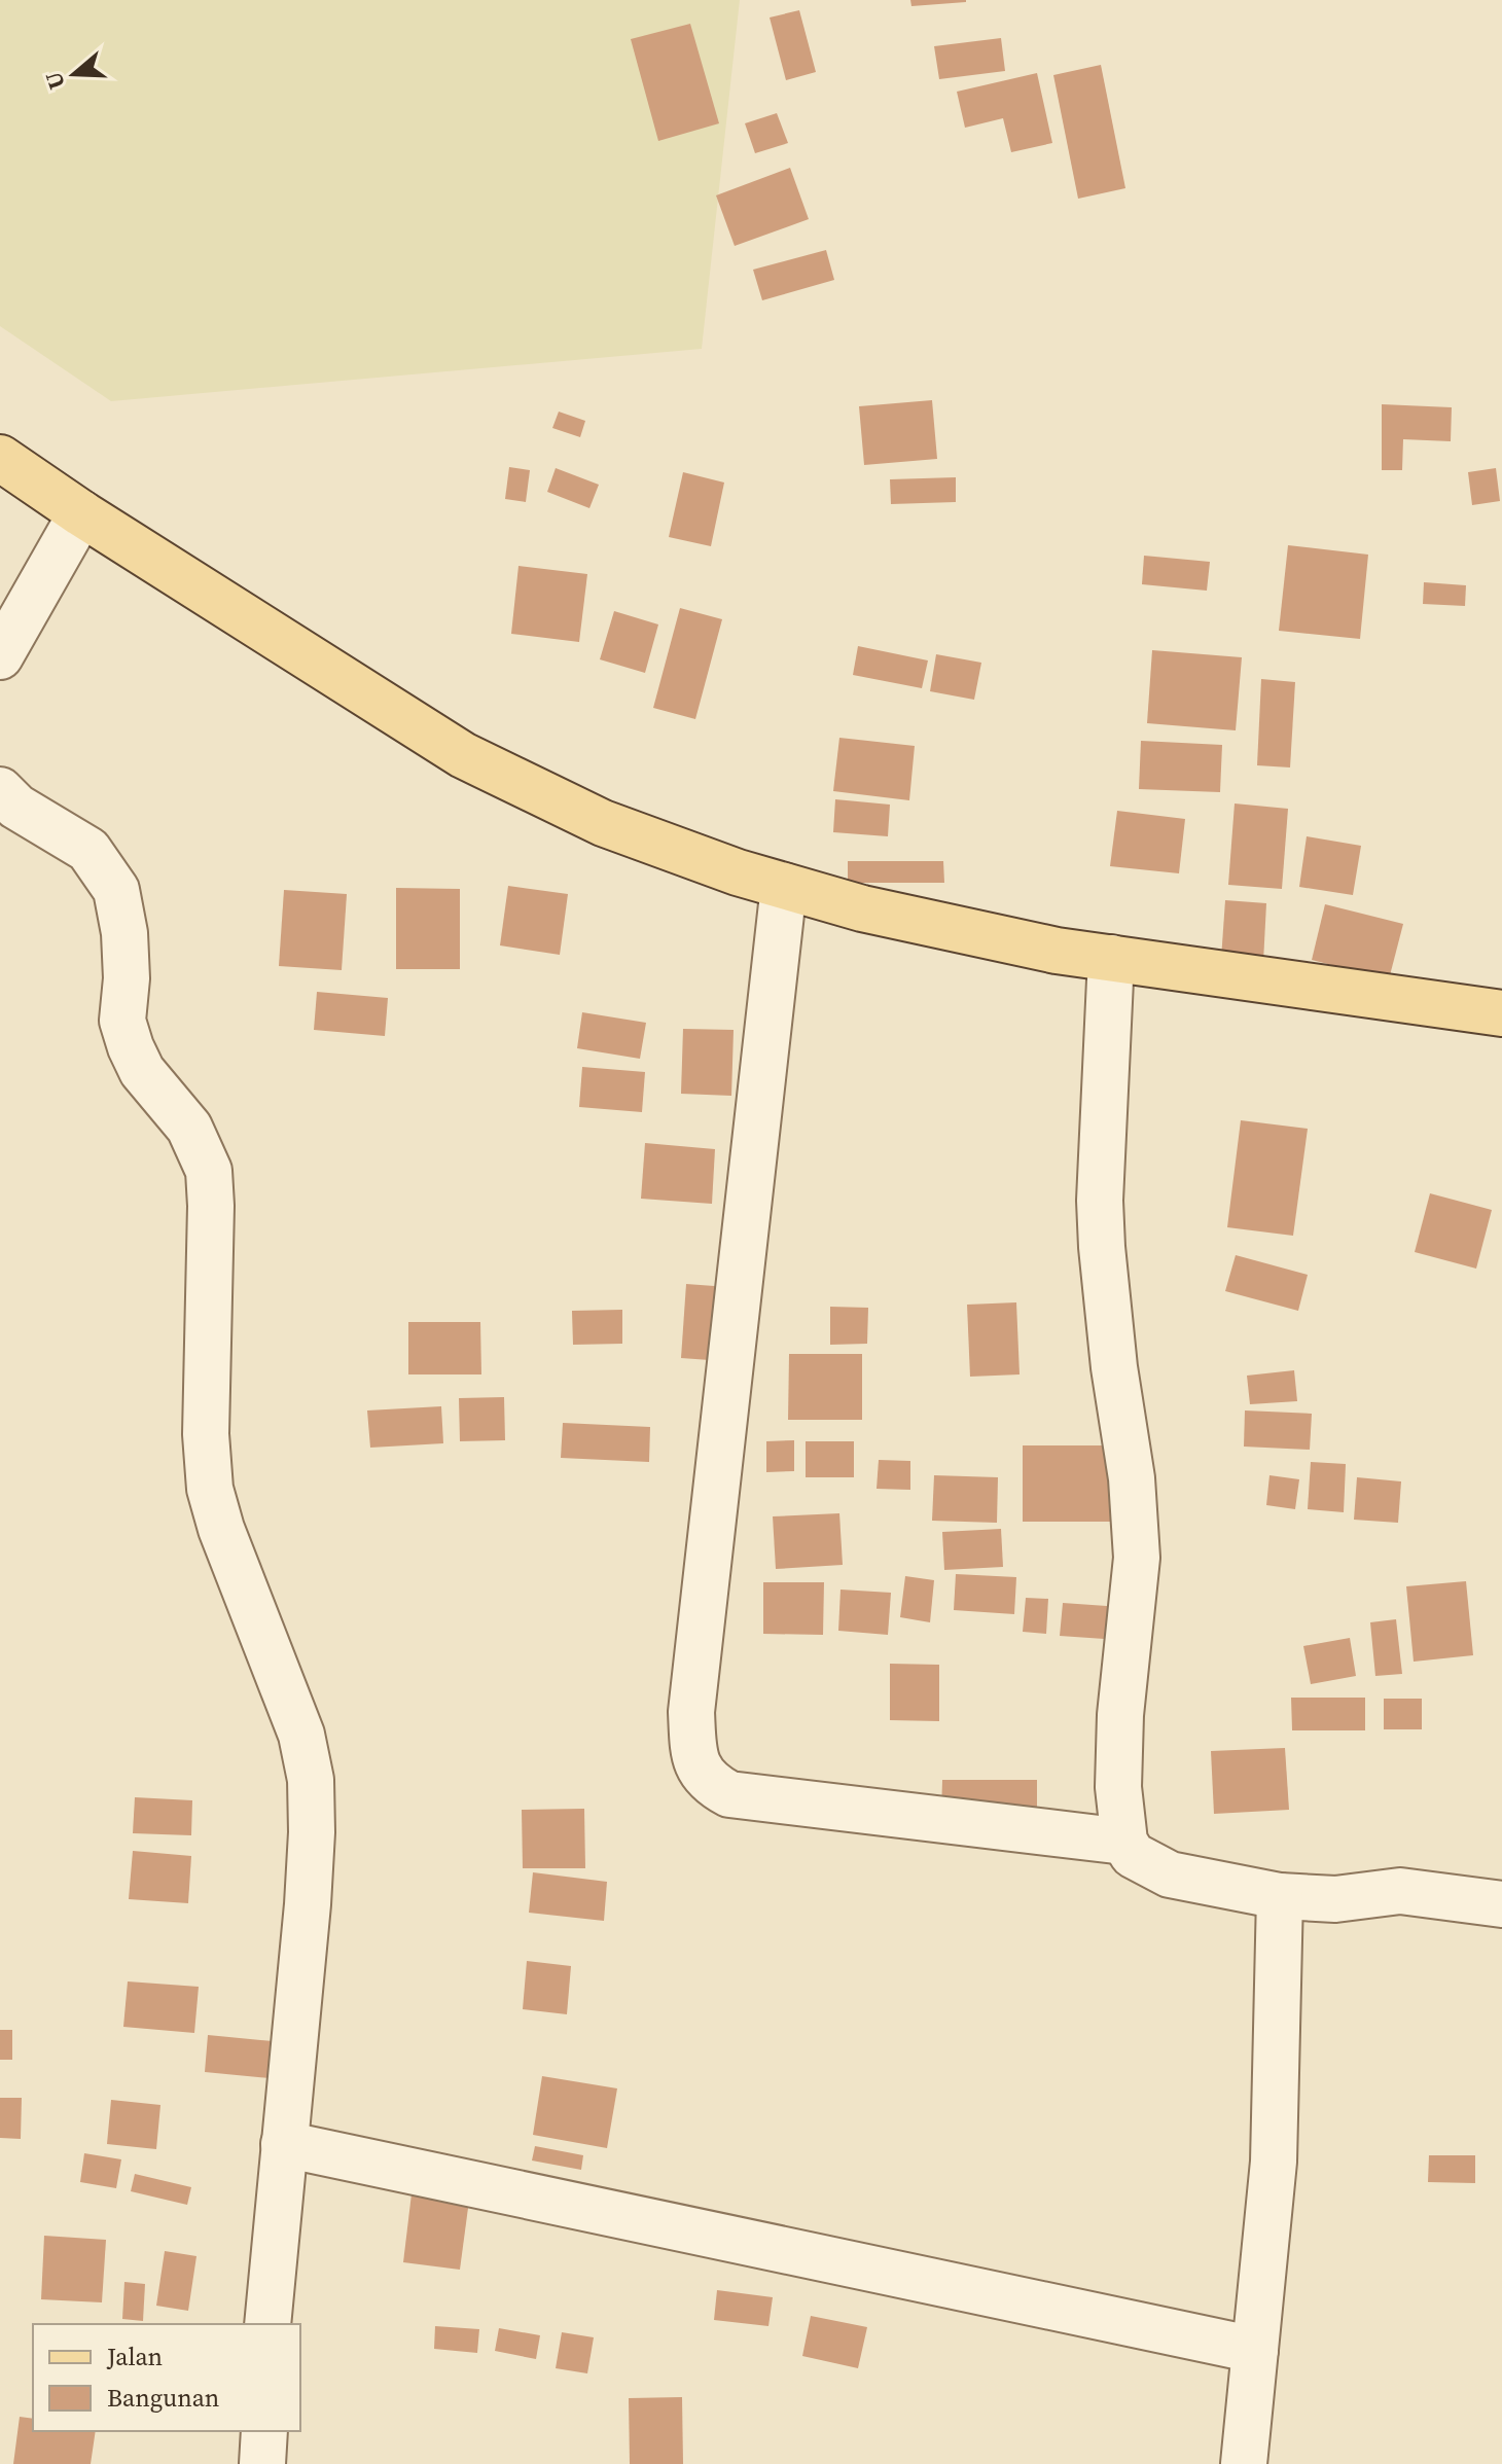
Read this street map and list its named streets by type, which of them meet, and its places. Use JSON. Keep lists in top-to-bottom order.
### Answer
{
  "legend": ["Jalan", "Bangunan"],
  "north": "left"
}
